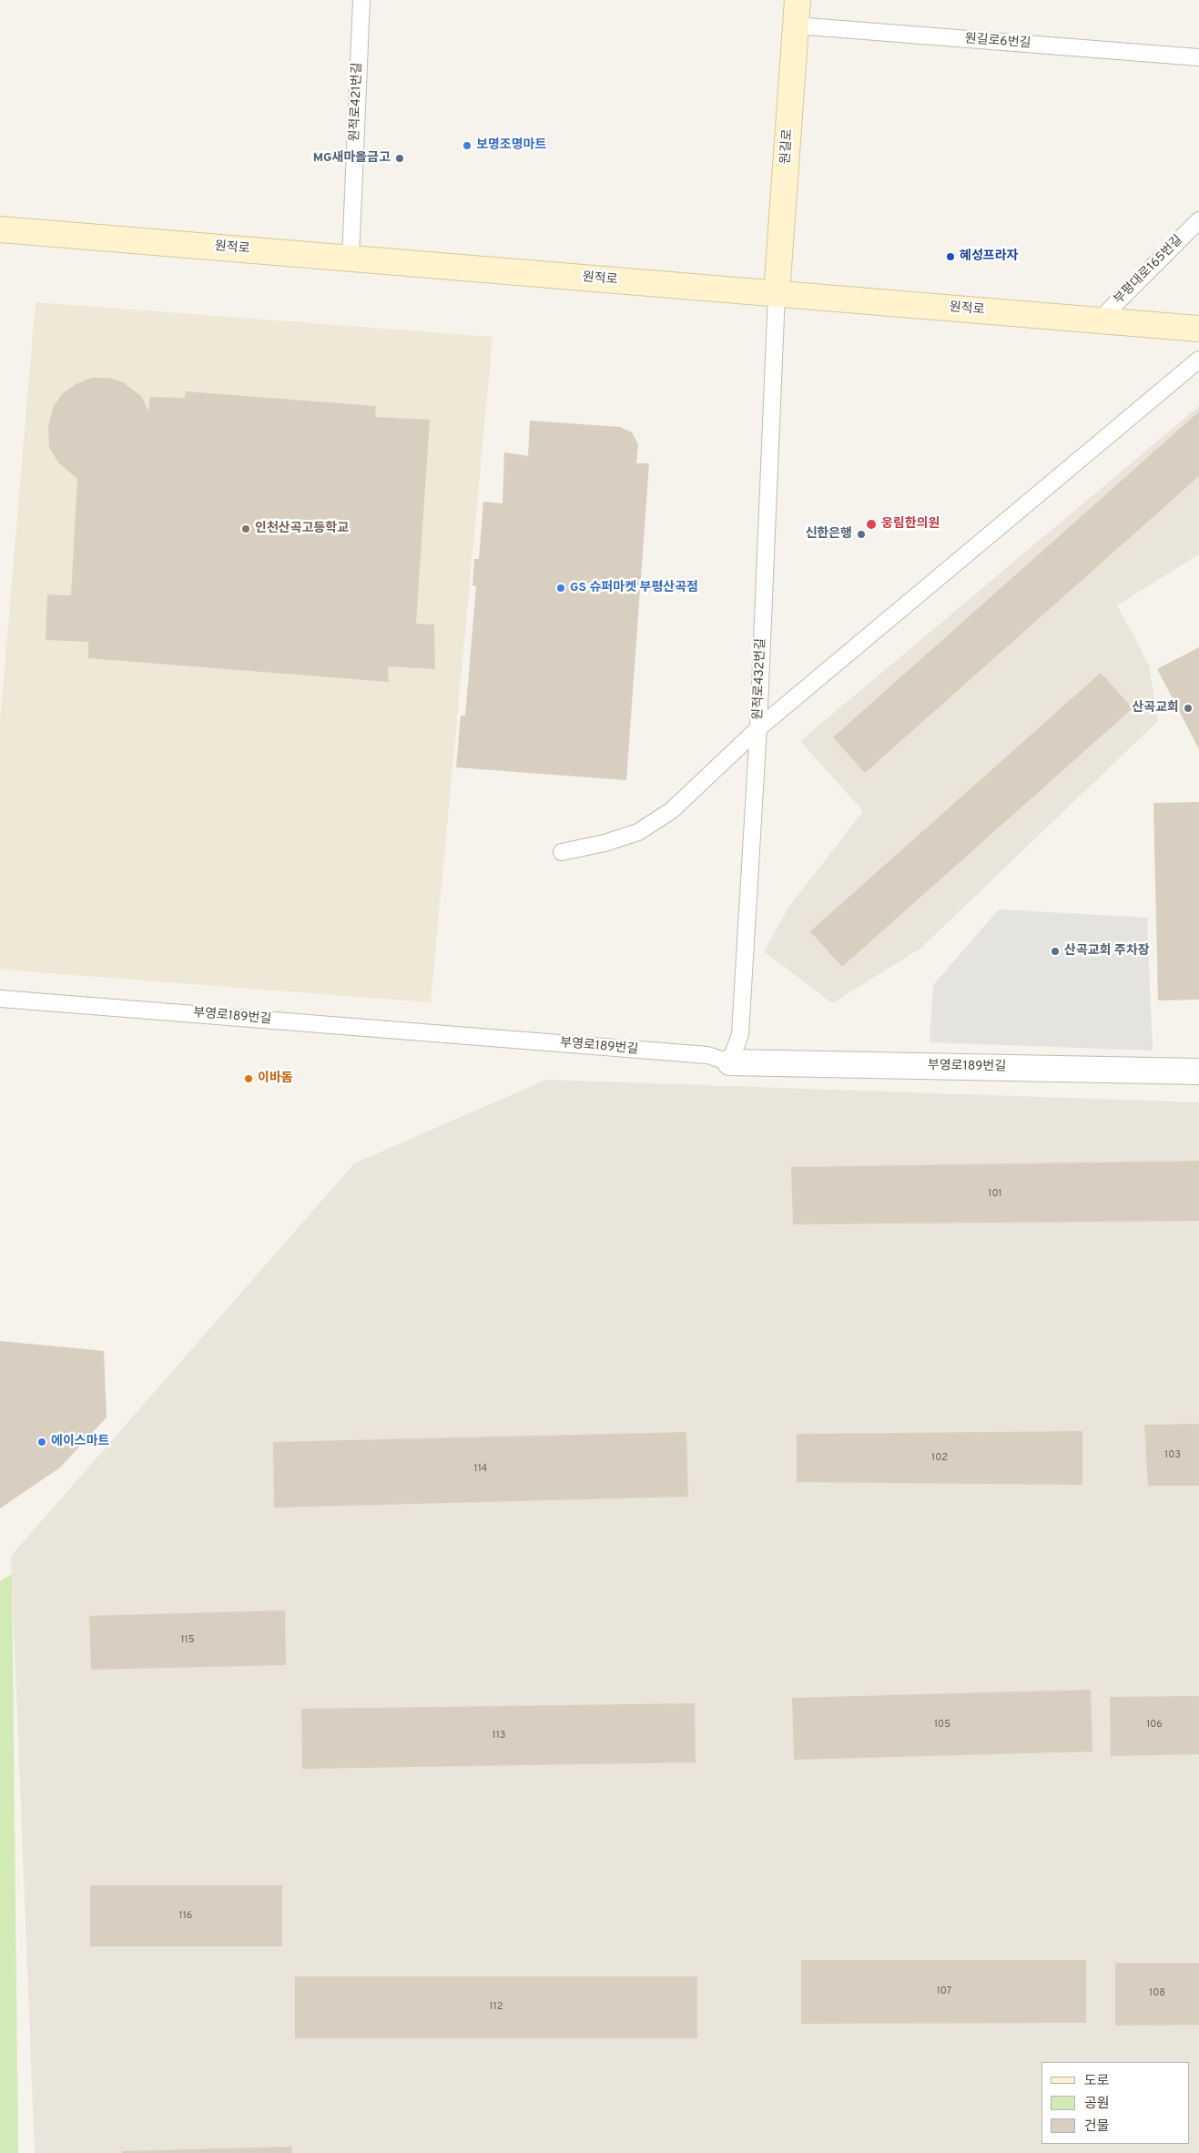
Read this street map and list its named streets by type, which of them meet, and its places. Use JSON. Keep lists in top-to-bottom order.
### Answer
{
  "streets": {
    "main road": ["원길로", "원적로"],
    "street": ["부영로189번길"],
    "lane": [
      "원길로6번길",
      "원적로421번길",
      "부평대로165번길",
      "원적로432번길"
    ]
  },
  "crossings": [
    ["원길로6번길", "원길로"],
    ["원적로421번길", "원적로"],
    ["원길로", "원적로"],
    ["원길로", "원적로432번길"],
    ["원적로", "부평대로165번길"],
    ["원적로", "원적로432번길"],
    ["원적로432번길", "부영로189번길"]
  ],
  "places": [
    "보명조명마트",
    "MG새마을금고",
    "혜성프라자",
    "웅림한의원",
    "인천산곡고등학교",
    "신한은행",
    "GS 슈퍼마켓 부평산곡점",
    "산곡교회",
    "산곡교회 주차장",
    "이바돔",
    "에이스마트"
  ],
  "house_numbers": [
    "101",
    "103",
    "102",
    "114",
    "115",
    "105",
    "106",
    "113",
    "116",
    "107",
    "108",
    "112"
  ],
  "legend": ["도로", "공원", "건물"]
}
